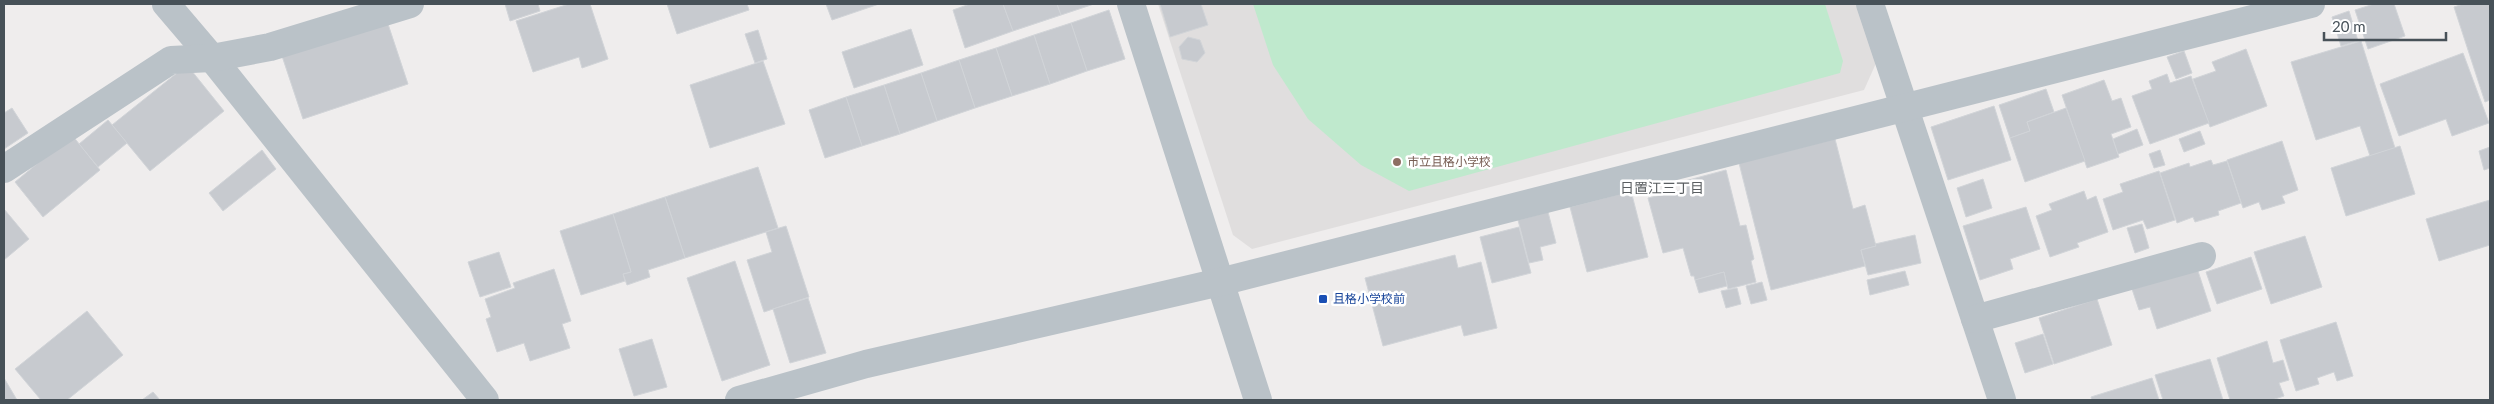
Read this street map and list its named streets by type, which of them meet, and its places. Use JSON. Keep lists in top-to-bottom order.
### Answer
{
  "districts": ["日置江三丁目"],
  "places": {
    "other": ["市立且格小学校"],
    "transit": ["且格小学校前"]
  },
  "scale_bar": "20 m"
}
